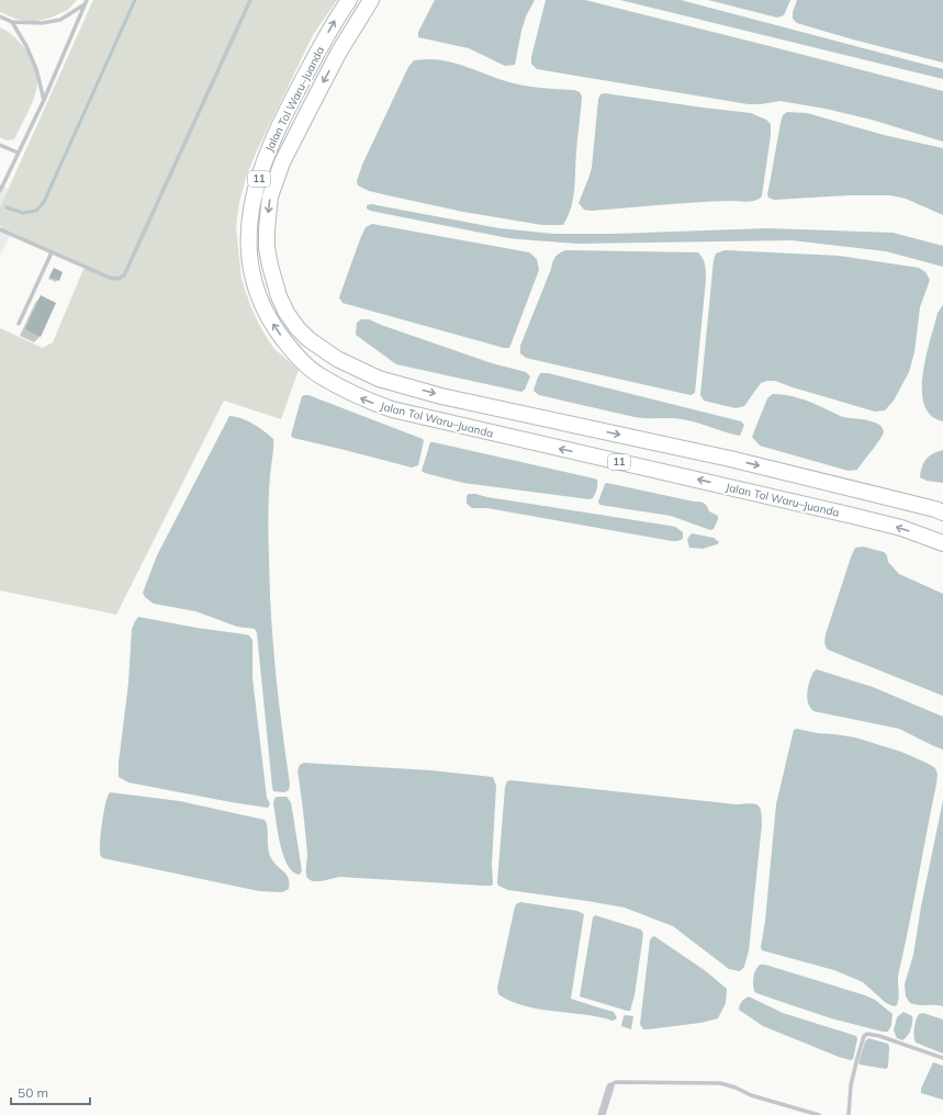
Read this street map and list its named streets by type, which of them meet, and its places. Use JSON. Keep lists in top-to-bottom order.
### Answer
{
  "streets": {
    "highway": ["Jalan Tol Waru–Juanda", "11"]
  },
  "scale_bar": "50 m"
}
